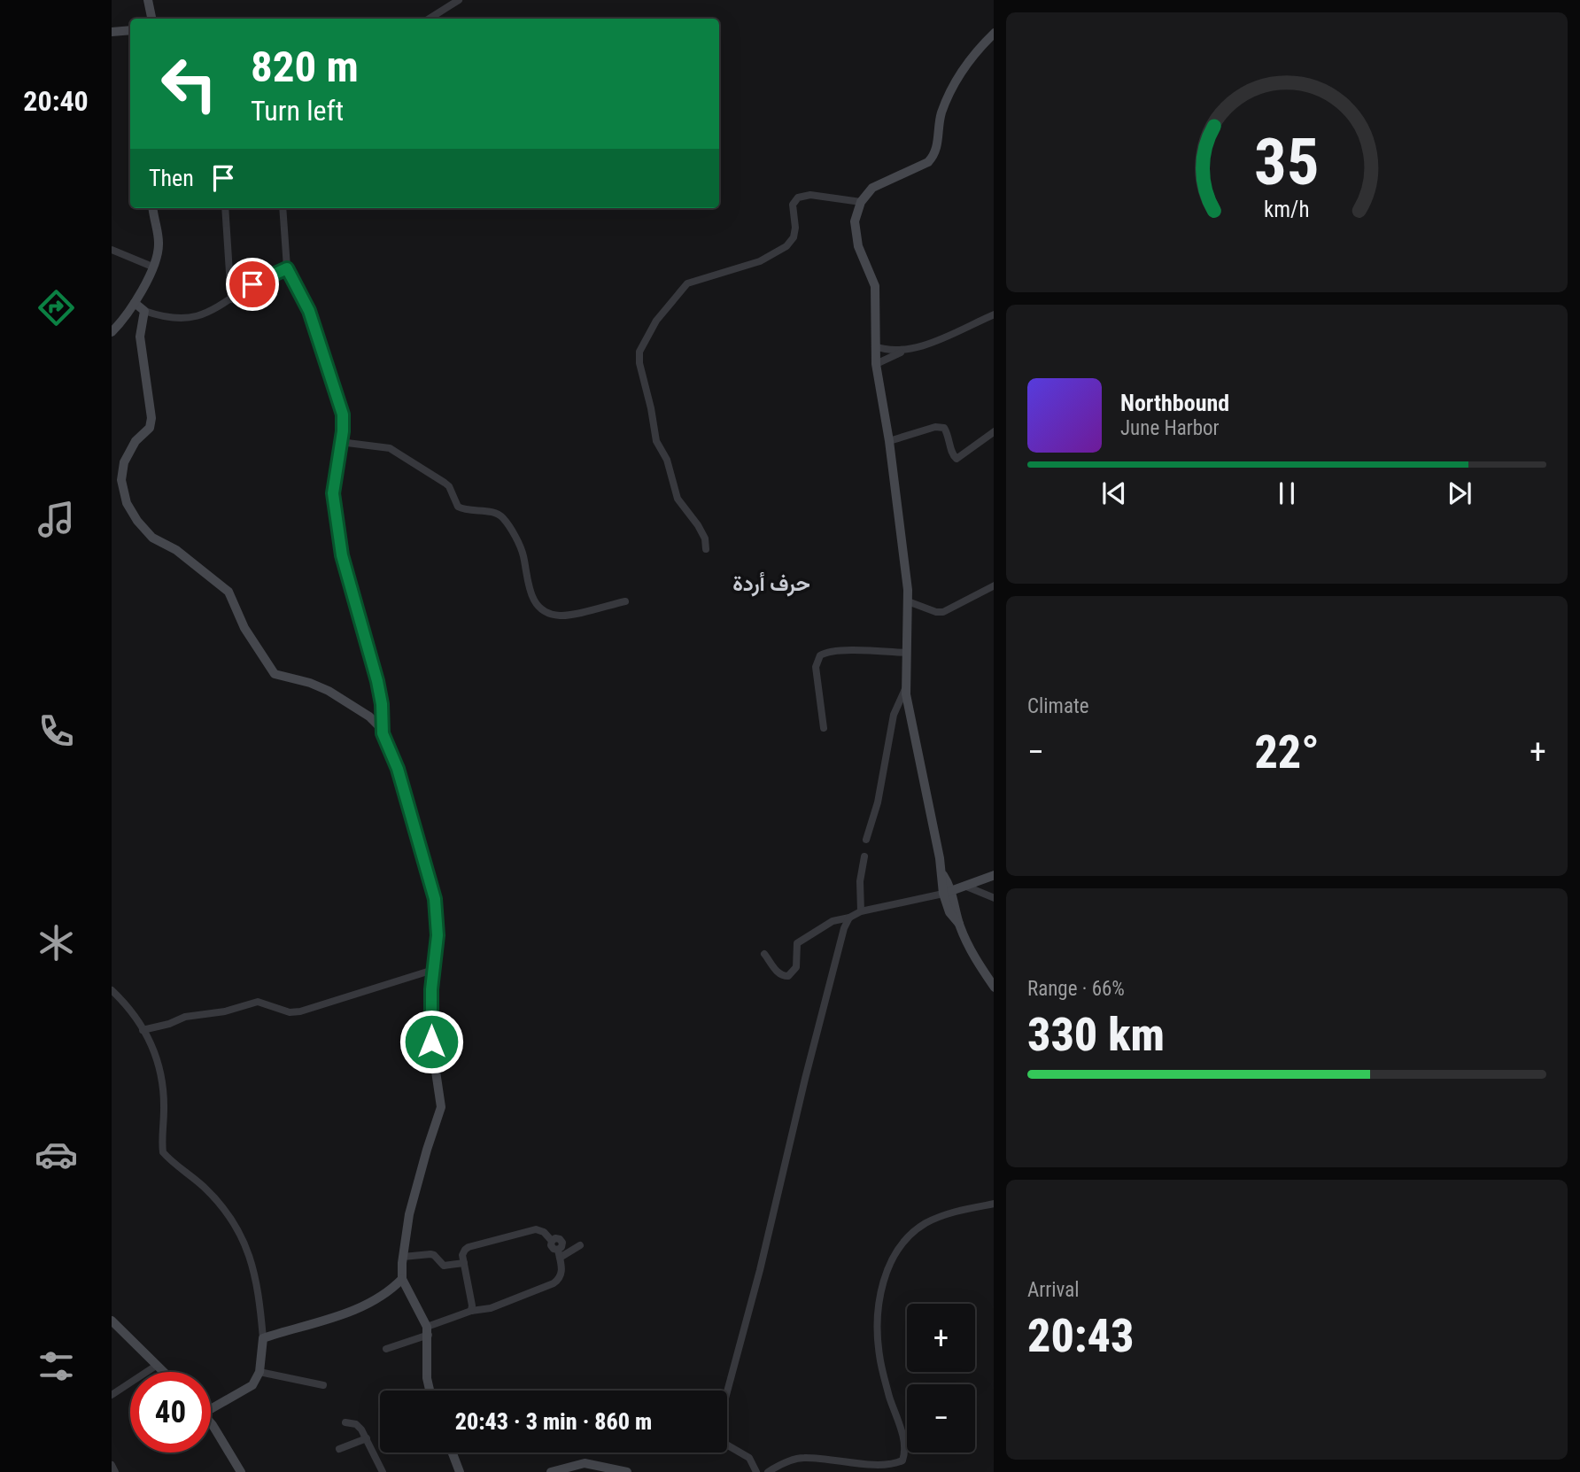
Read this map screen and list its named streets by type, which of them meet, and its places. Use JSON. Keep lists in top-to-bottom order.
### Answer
{
  "districts": ["حرف أردة"],
  "page": {
    "tabs": "20:40",
    "turn": ["820 m", "Turn left"],
    "then": "Then",
    "song": ["Northbound", "June Harbor"],
    "tile": [
      "Climate",
      ["Range · 66%", "330 km"],
      ["Arrival", "20:43"]
    ],
    "heat": ["−", "22°", "+"],
    "map_buttons": ["+", "−"],
    "limit": "40",
    "trip": "20:43 · 3 min · 860 m",
    "gauge": ["35", "km/h"]
  }
}
